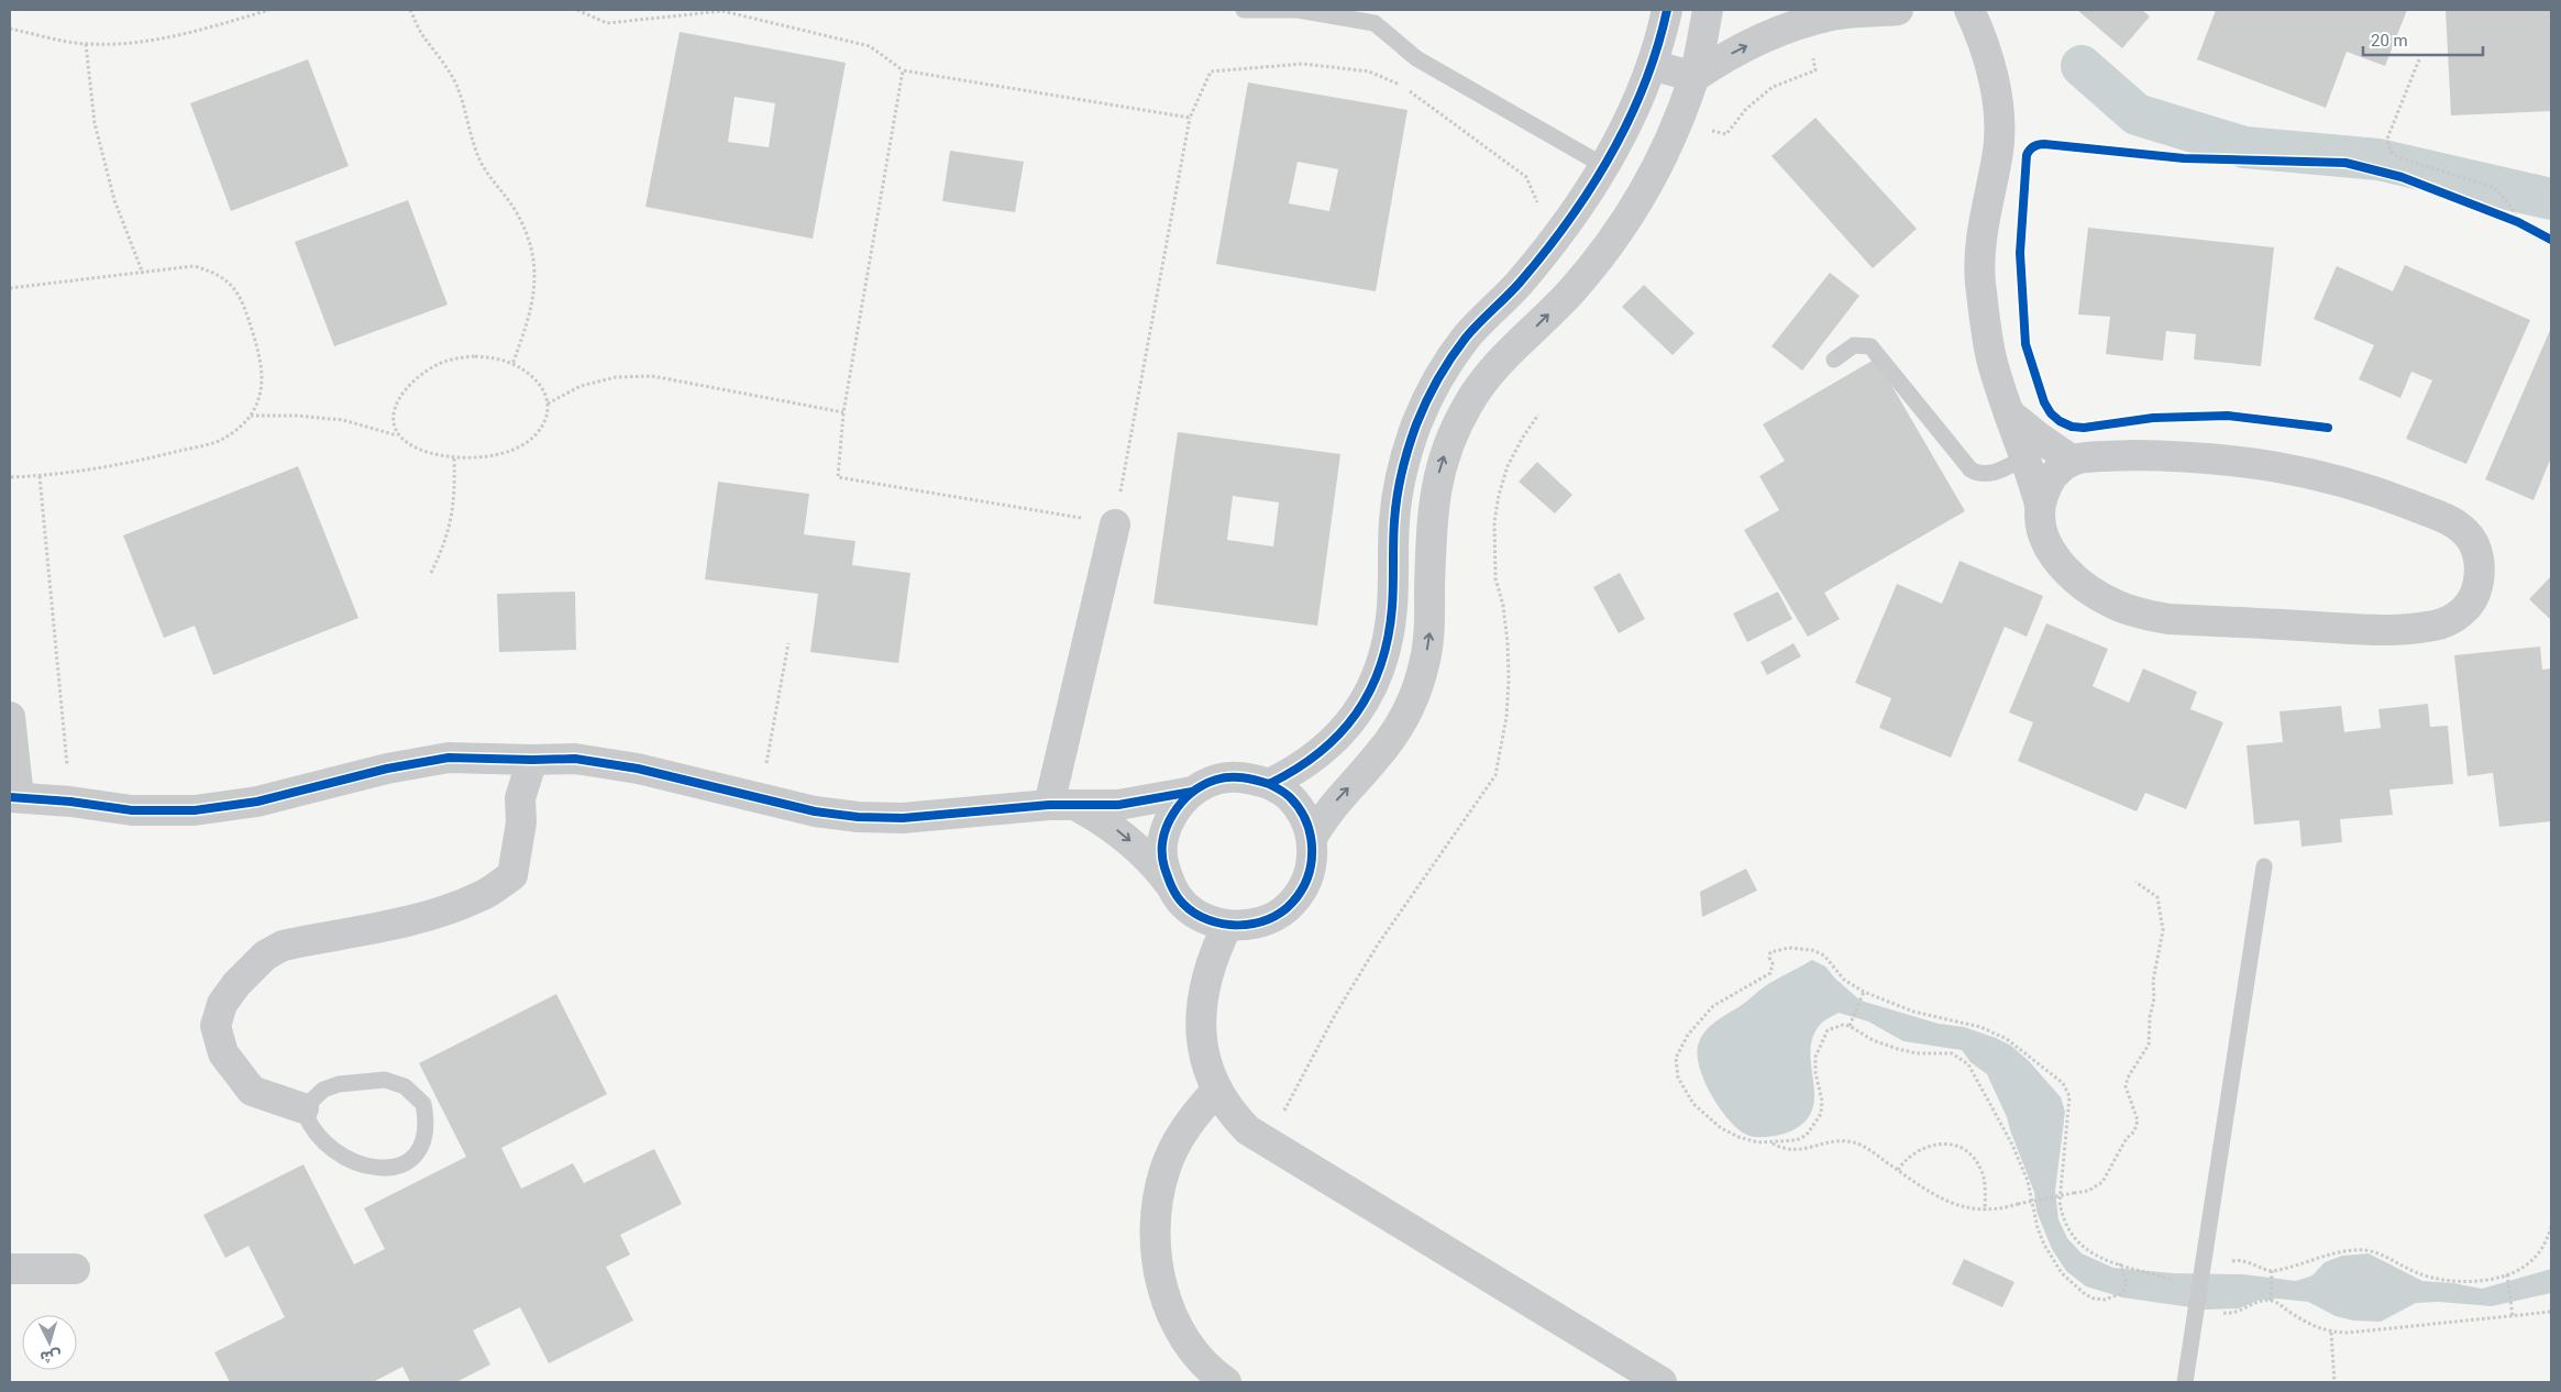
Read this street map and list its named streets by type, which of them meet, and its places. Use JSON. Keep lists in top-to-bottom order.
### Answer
{
  "scale_bar": "20 m",
  "north": "bottom"
}
